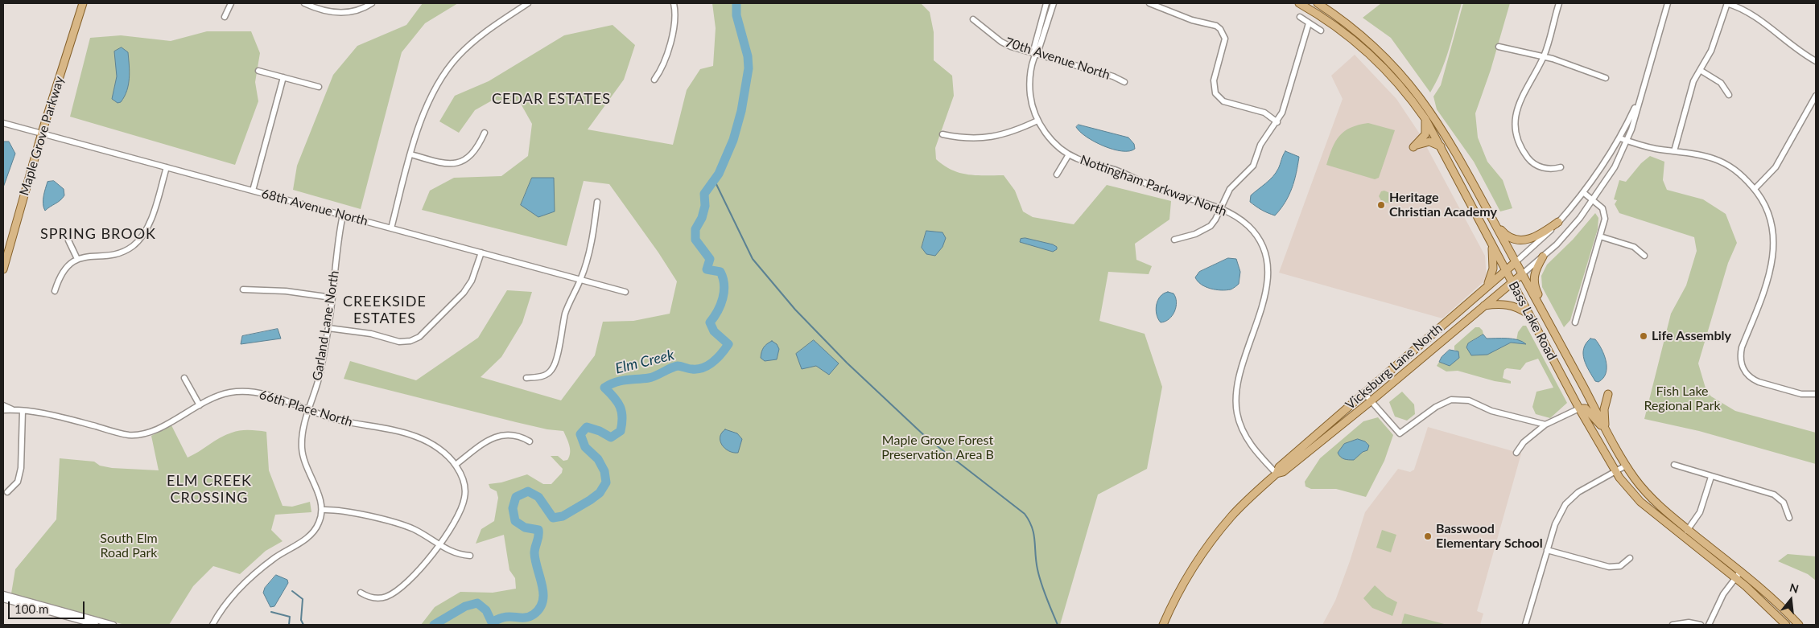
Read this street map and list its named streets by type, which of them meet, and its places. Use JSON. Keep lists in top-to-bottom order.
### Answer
{
  "streets": {
    "main road": ["Maple Grove Parkway", "Bass Lake Road", "Vicksburg Lane North"],
    "street": [
      "70th Avenue North",
      "Nottingham Parkway North",
      "68th Avenue North",
      "Garland Lane North",
      "66th Place North"
    ]
  },
  "crossings": [
    ["70th Avenue North", "Nottingham Parkway North"],
    ["Maple Grove Parkway", "68th Avenue North"],
    ["Nottingham Parkway North", "Vicksburg Lane North"],
    ["68th Avenue North", "Garland Lane North"],
    ["Bass Lake Road", "Vicksburg Lane North"],
    ["Garland Lane North", "66th Place North"]
  ],
  "districts": [
    "CEDAR ESTATES",
    "SPRING BROOK",
    "CREEKSIDE ESTATES",
    "ELM CREEK CROSSING"
  ],
  "water": ["Elm Creek"],
  "parks": ["Fish Lake Regional Park", "Maple Grove Forest Preservation Area B", "South Elm Road Park"],
  "places": ["Heritage Christian Academy", "Life Assembly", "Basswood Elementary School"],
  "scale_bar": "100 m",
  "north": "top"
}
